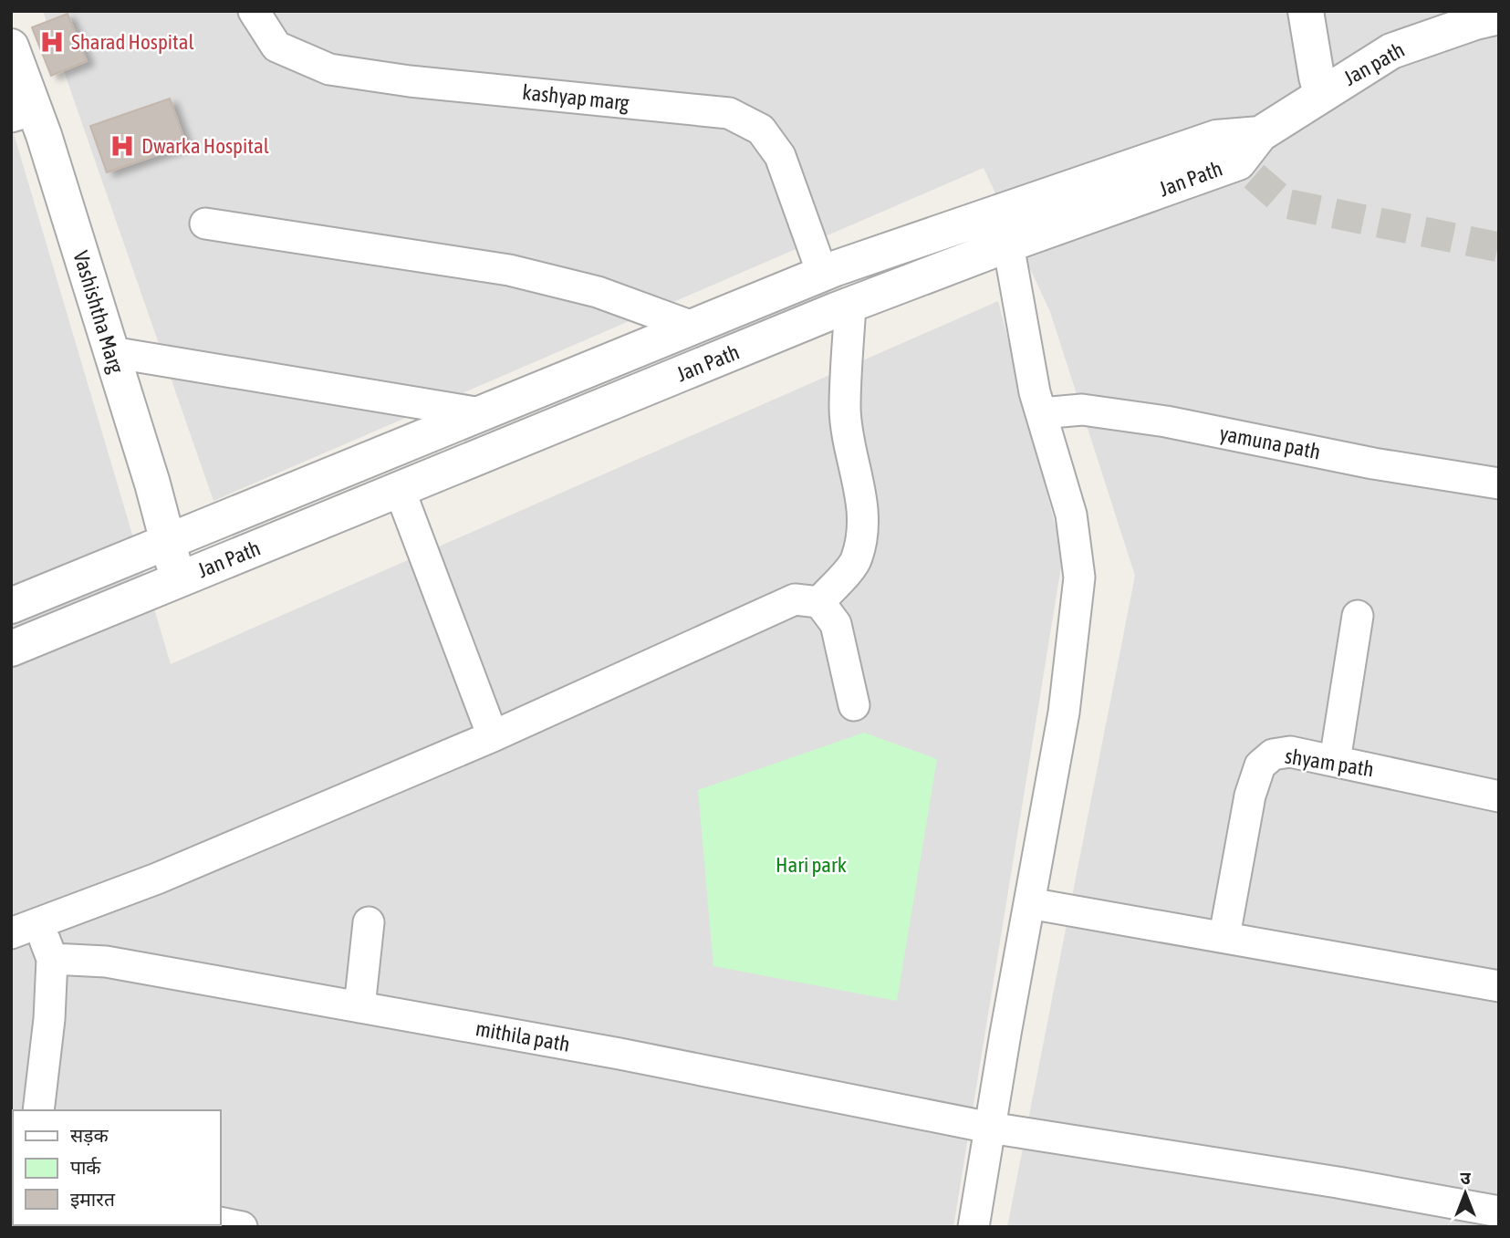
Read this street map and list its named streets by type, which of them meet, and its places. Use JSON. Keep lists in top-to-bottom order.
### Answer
{
  "streets": {
    "street": [
      "Jan path",
      "kashyap marg",
      "Jan Path",
      "Vashishtha Marg",
      "yamuna path",
      "shyam path",
      "mithila path"
    ]
  },
  "crossings": [
    ["Jan path", "Jan Path"],
    ["kashyap marg", "Jan Path"],
    ["Jan Path", "Vashishtha Marg"]
  ],
  "parks": ["Hari park"],
  "places": {
    "hospital": ["Sharad Hospital", "Dwarka Hospital"]
  },
  "legend": ["सड़क", "पार्क", "इमारत"],
  "north": "top"
}
